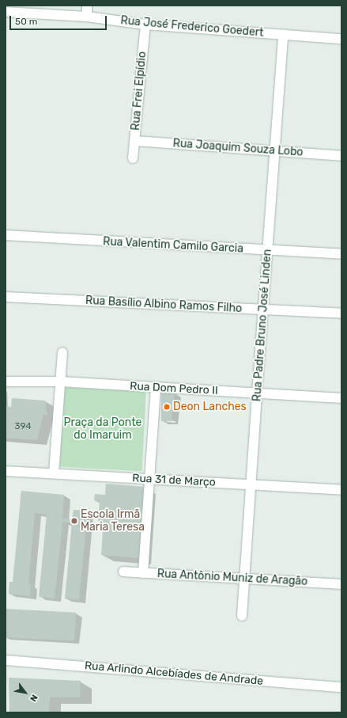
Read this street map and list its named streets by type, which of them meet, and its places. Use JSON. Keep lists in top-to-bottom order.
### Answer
{
  "streets": {
    "street": [
      "Rua José Frederico Goedert",
      "Rua Frei Elpídio",
      "Rua Joaquim Souza Lobo",
      "Rua Valentim Camilo Garcia",
      "Rua Basílio Albino Ramos Filho",
      "Rua Padre Bruno José Linden",
      "Rua Dom Pedro II",
      "Rua 31 de Março",
      "Rua Antônio Muniz de Aragão",
      "Rua Arlindo Alcebíades de Andrade"
    ]
  },
  "crossings": [
    ["Rua José Frederico Goedert", "Rua Frei Elpídio"],
    ["Rua José Frederico Goedert", "Rua Padre Bruno José Linden"],
    ["Rua Frei Elpídio", "Rua Joaquim Souza Lobo"],
    ["Rua Joaquim Souza Lobo", "Rua Padre Bruno José Linden"],
    ["Rua Valentim Camilo Garcia", "Rua Padre Bruno José Linden"],
    ["Rua Basílio Albino Ramos Filho", "Rua Padre Bruno José Linden"],
    ["Rua Padre Bruno José Linden", "Rua Dom Pedro II"],
    ["Rua Padre Bruno José Linden", "Rua 31 de Março"],
    ["Rua Padre Bruno José Linden", "Rua Antônio Muniz de Aragão"]
  ],
  "parks": ["Praça da Ponte do Imaruim"],
  "places": ["Deon Lanches", "Escola Irmã Maria Teresa"],
  "house_numbers": ["394"],
  "scale_bar": "50 m",
  "north": "bottom right"
}
